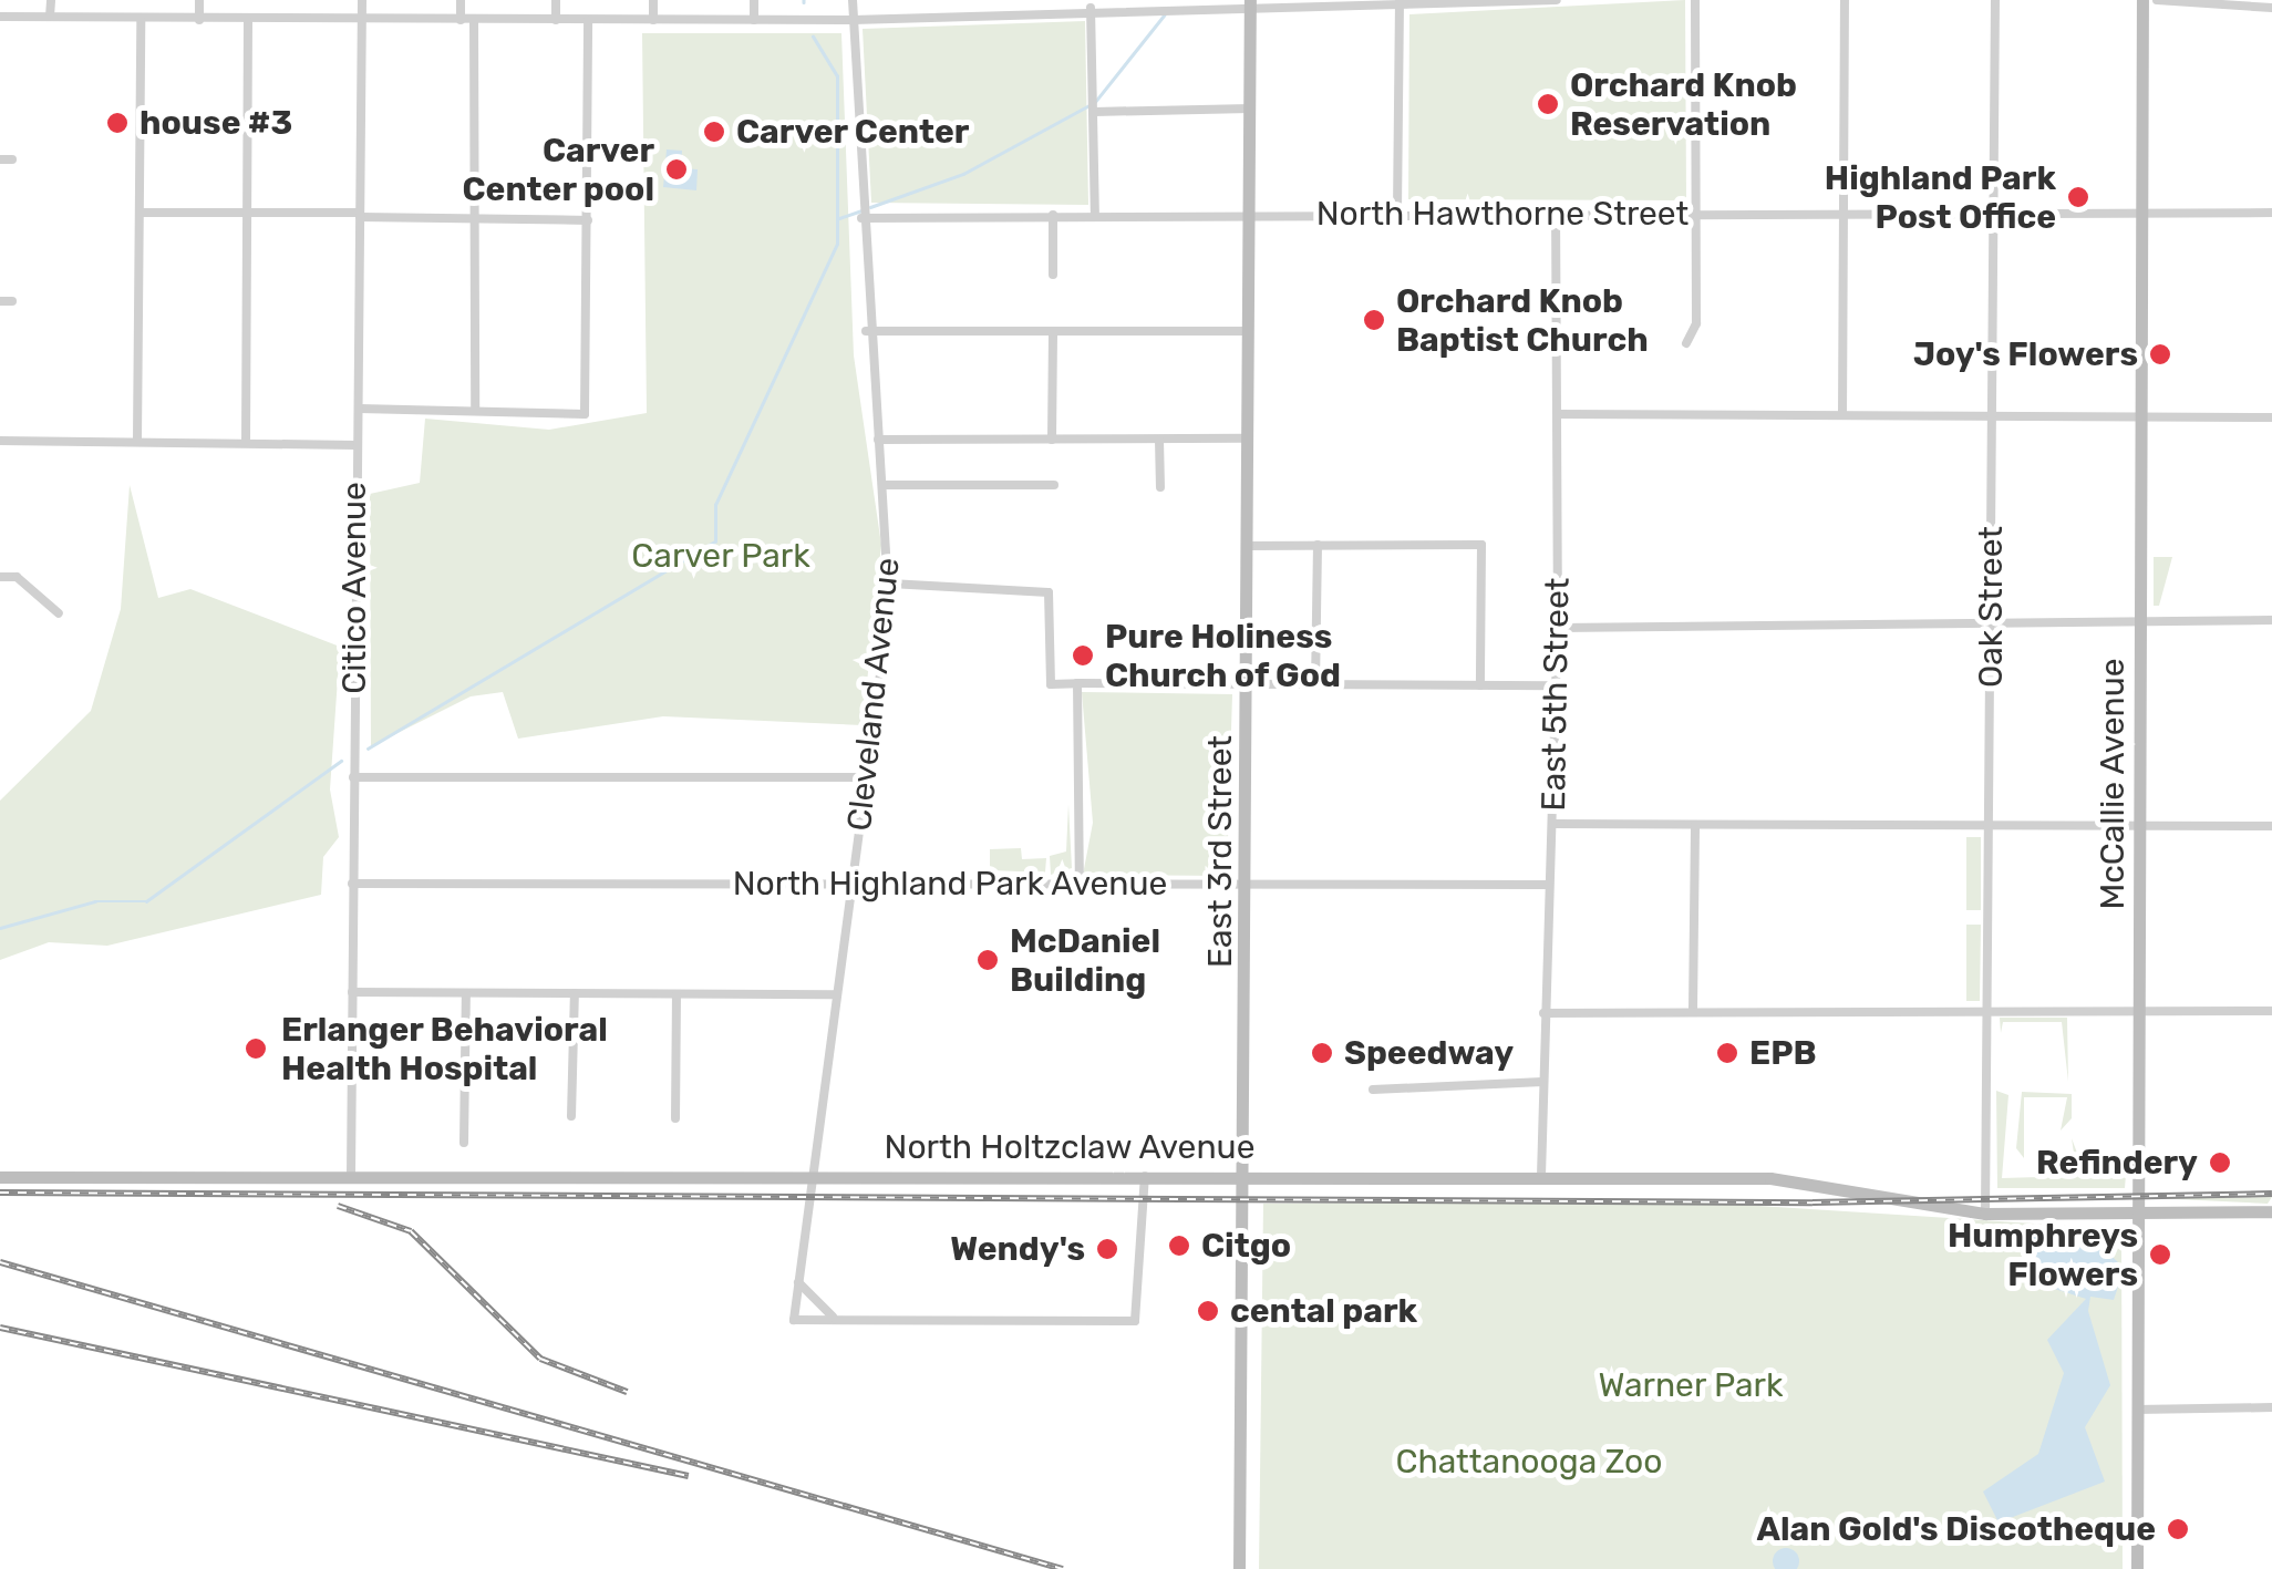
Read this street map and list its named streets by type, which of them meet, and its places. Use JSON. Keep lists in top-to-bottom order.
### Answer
{
  "streets": {
    "main road": ["McCallie Avenue", "East 3rd Street", "North Holtzclaw Avenue"],
    "street": [
      "North Hawthorne Street",
      "Citico Avenue",
      "Oak Street",
      "Cleveland Avenue",
      "East 5th Street",
      "North Highland Park Avenue"
    ]
  },
  "crossings": [
    ["North Hawthorne Street", "Oak Street"],
    ["North Hawthorne Street", "Cleveland Avenue"],
    ["North Hawthorne Street", "East 5th Street"],
    ["North Hawthorne Street", "McCallie Avenue"],
    ["North Hawthorne Street", "East 3rd Street"],
    ["Citico Avenue", "North Highland Park Avenue"],
    ["Citico Avenue", "North Holtzclaw Avenue"],
    ["Oak Street", "North Holtzclaw Avenue"],
    ["Cleveland Avenue", "North Highland Park Avenue"],
    ["Cleveland Avenue", "North Holtzclaw Avenue"],
    ["East 5th Street", "North Highland Park Avenue"],
    ["East 5th Street", "North Holtzclaw Avenue"],
    ["McCallie Avenue", "North Holtzclaw Avenue"],
    ["East 3rd Street", "North Highland Park Avenue"],
    ["East 3rd Street", "North Holtzclaw Avenue"]
  ],
  "parks": ["Carver Park", "Warner Park", "Chattanooga Zoo"],
  "places": [
    "Orchard Knob Reservation",
    "house #3",
    "Carver Center",
    "Carver Center pool",
    "Highland Park Post Office",
    "Orchard Knob Baptist Church",
    "Joy's Flowers",
    "Pure Holiness Church of God",
    "McDaniel Building",
    "Erlanger Behavioral Health Hospital",
    "Speedway",
    "EPB",
    "Refindery",
    "Citgo",
    "Wendy's",
    "Humphreys Flowers",
    "cental park",
    "Alan Gold's Discotheque"
  ]
}
